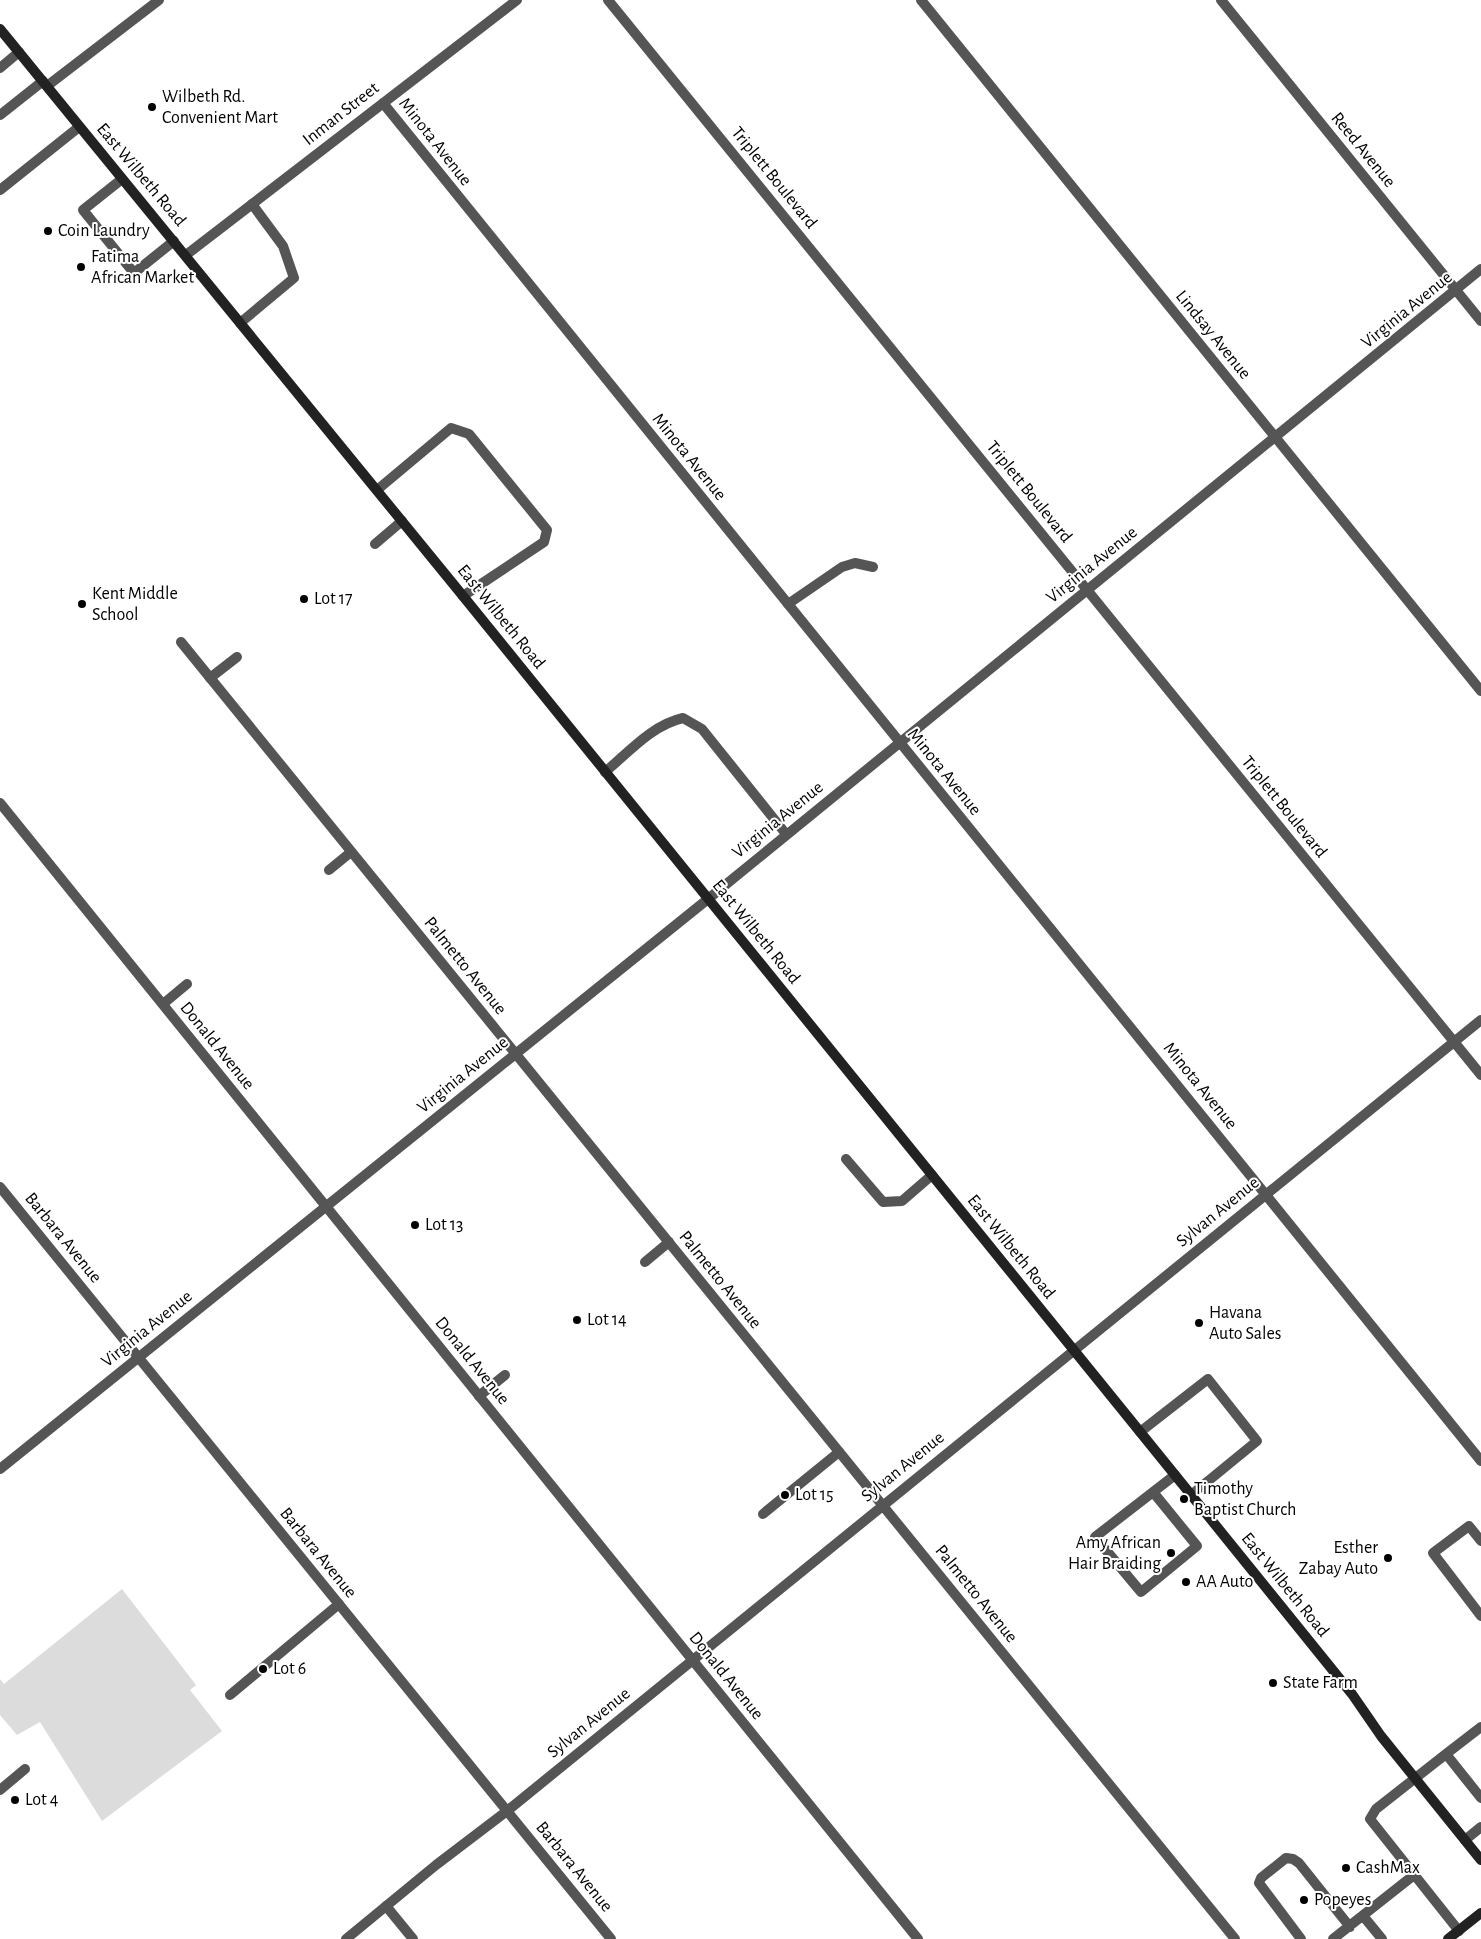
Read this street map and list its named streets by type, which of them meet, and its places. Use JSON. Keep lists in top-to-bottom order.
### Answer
{
  "streets": {
    "main road": ["East Wilbeth Road"],
    "street": [
      "Inman Street",
      "Minota Avenue",
      "Reed Avenue",
      "Triplett Boulevard",
      "Virginia Avenue",
      "Lindsay Avenue",
      "Palmetto Avenue",
      "Donald Avenue",
      "Sylvan Avenue",
      "Barbara Avenue"
    ]
  },
  "crossings": [
    ["Inman Street", "Minota Avenue"],
    ["Inman Street", "East Wilbeth Road"],
    ["Minota Avenue", "Virginia Avenue"],
    ["Minota Avenue", "Sylvan Avenue"],
    ["Reed Avenue", "Virginia Avenue"],
    ["East Wilbeth Road", "Virginia Avenue"],
    ["East Wilbeth Road", "Sylvan Avenue"],
    ["Triplett Boulevard", "Virginia Avenue"],
    ["Triplett Boulevard", "Sylvan Avenue"],
    ["Virginia Avenue", "Lindsay Avenue"],
    ["Virginia Avenue", "Palmetto Avenue"],
    ["Virginia Avenue", "Donald Avenue"],
    ["Virginia Avenue", "Barbara Avenue"],
    ["Palmetto Avenue", "Sylvan Avenue"],
    ["Donald Avenue", "Sylvan Avenue"],
    ["Sylvan Avenue", "Barbara Avenue"]
  ],
  "places": [
    "Wilbeth Rd. Convenient Mart",
    "Coin Laundry",
    "Fatima African Market",
    "Lot 17",
    "Kent Middle School",
    "Lot 13",
    "Lot 14",
    "Havana Auto Sales",
    "Lot 15",
    "Timothy Baptist Church",
    "Amy African Hair Braiding",
    "Esther Zabay Auto",
    "AA Auto",
    "Lot 6",
    "State Farm",
    "Lot 4",
    "CashMax",
    "Popeyes"
  ]
}
